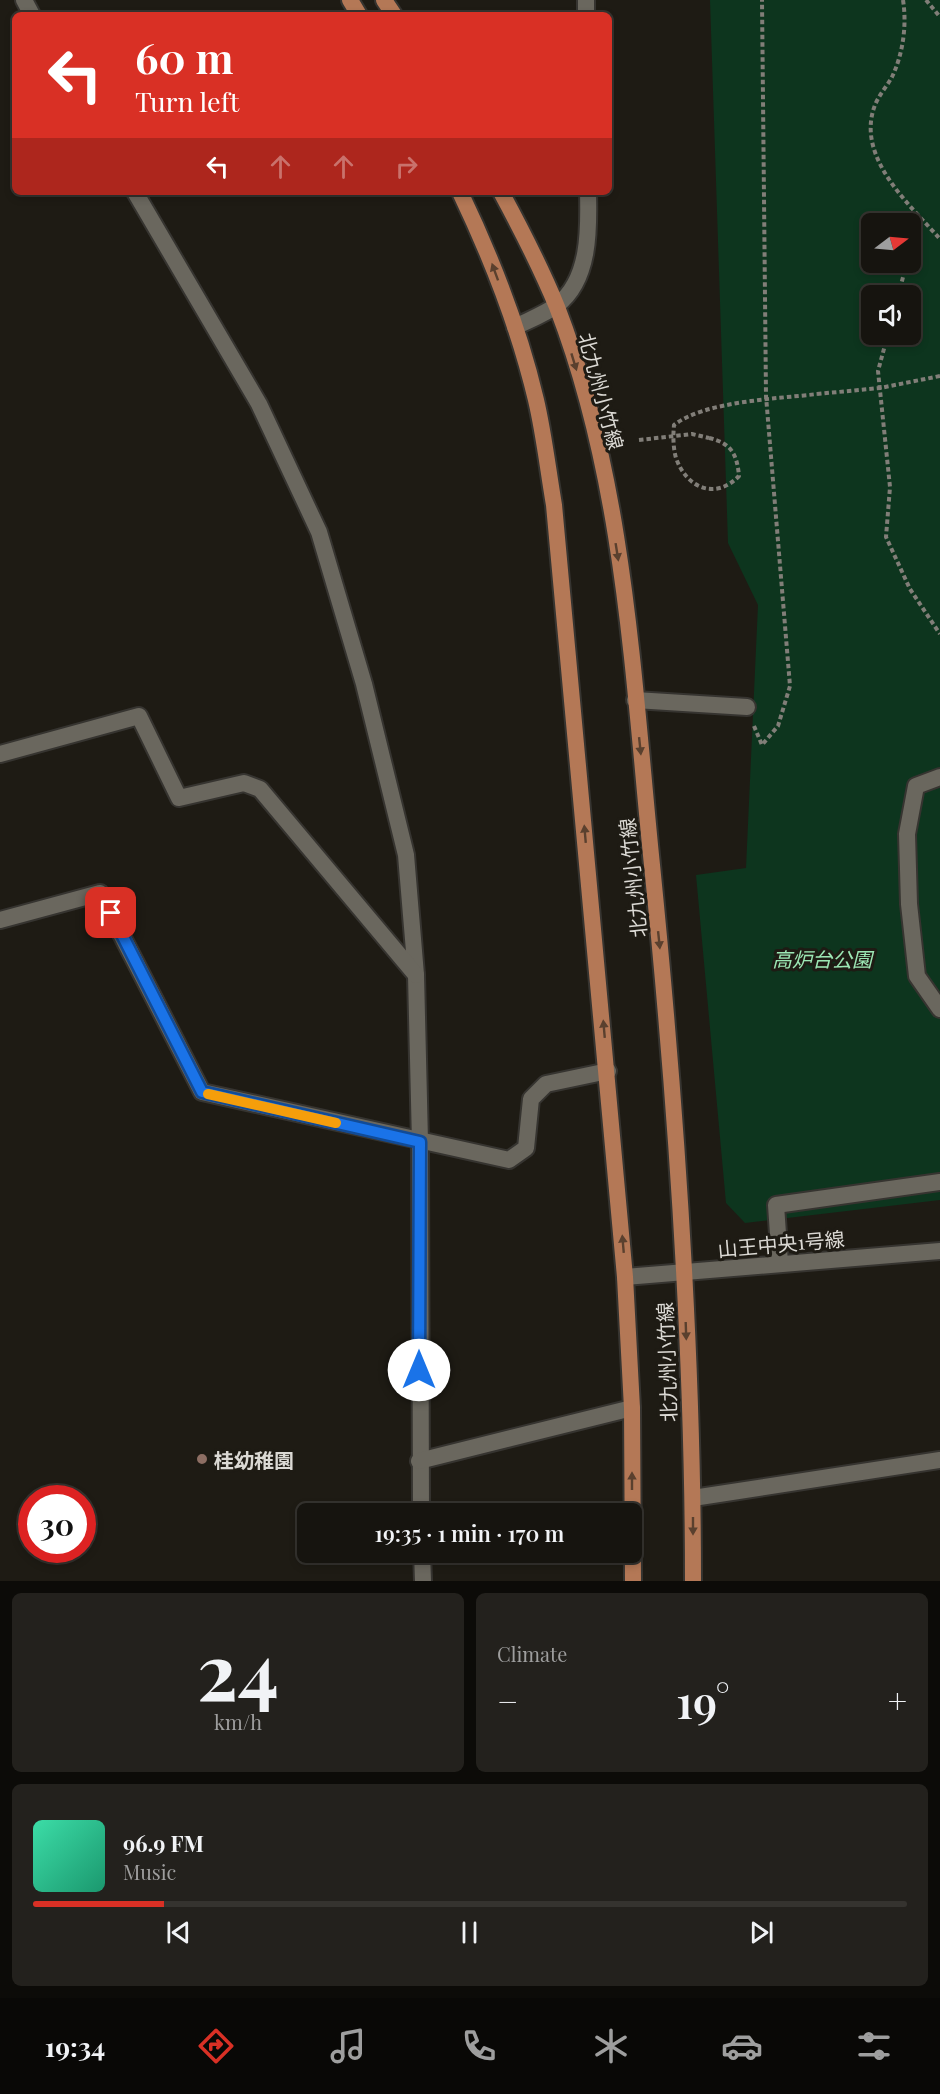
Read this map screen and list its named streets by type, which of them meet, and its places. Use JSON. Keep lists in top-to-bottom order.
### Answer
{
  "streets": {
    "main road": ["北九州小竹線"],
    "street": ["山王中央1号線"]
  },
  "crossings": [
    ["北九州小竹線", "山王中央1号線"]
  ],
  "parks": ["高炉台公園"],
  "places": ["桂幼稚園"],
  "north": "right",
  "page": {
    "turn": ["60 m", "Turn left"],
    "limit": "30",
    "trip": "19:35 · 1 min · 170 m",
    "tile": [
      ["24", "km/h"],
      "Climate"
    ],
    "heat": ["−", "19°", "+"],
    "song": ["96.9 FM", "Music"],
    "tabs": "19:34"
  }
}
